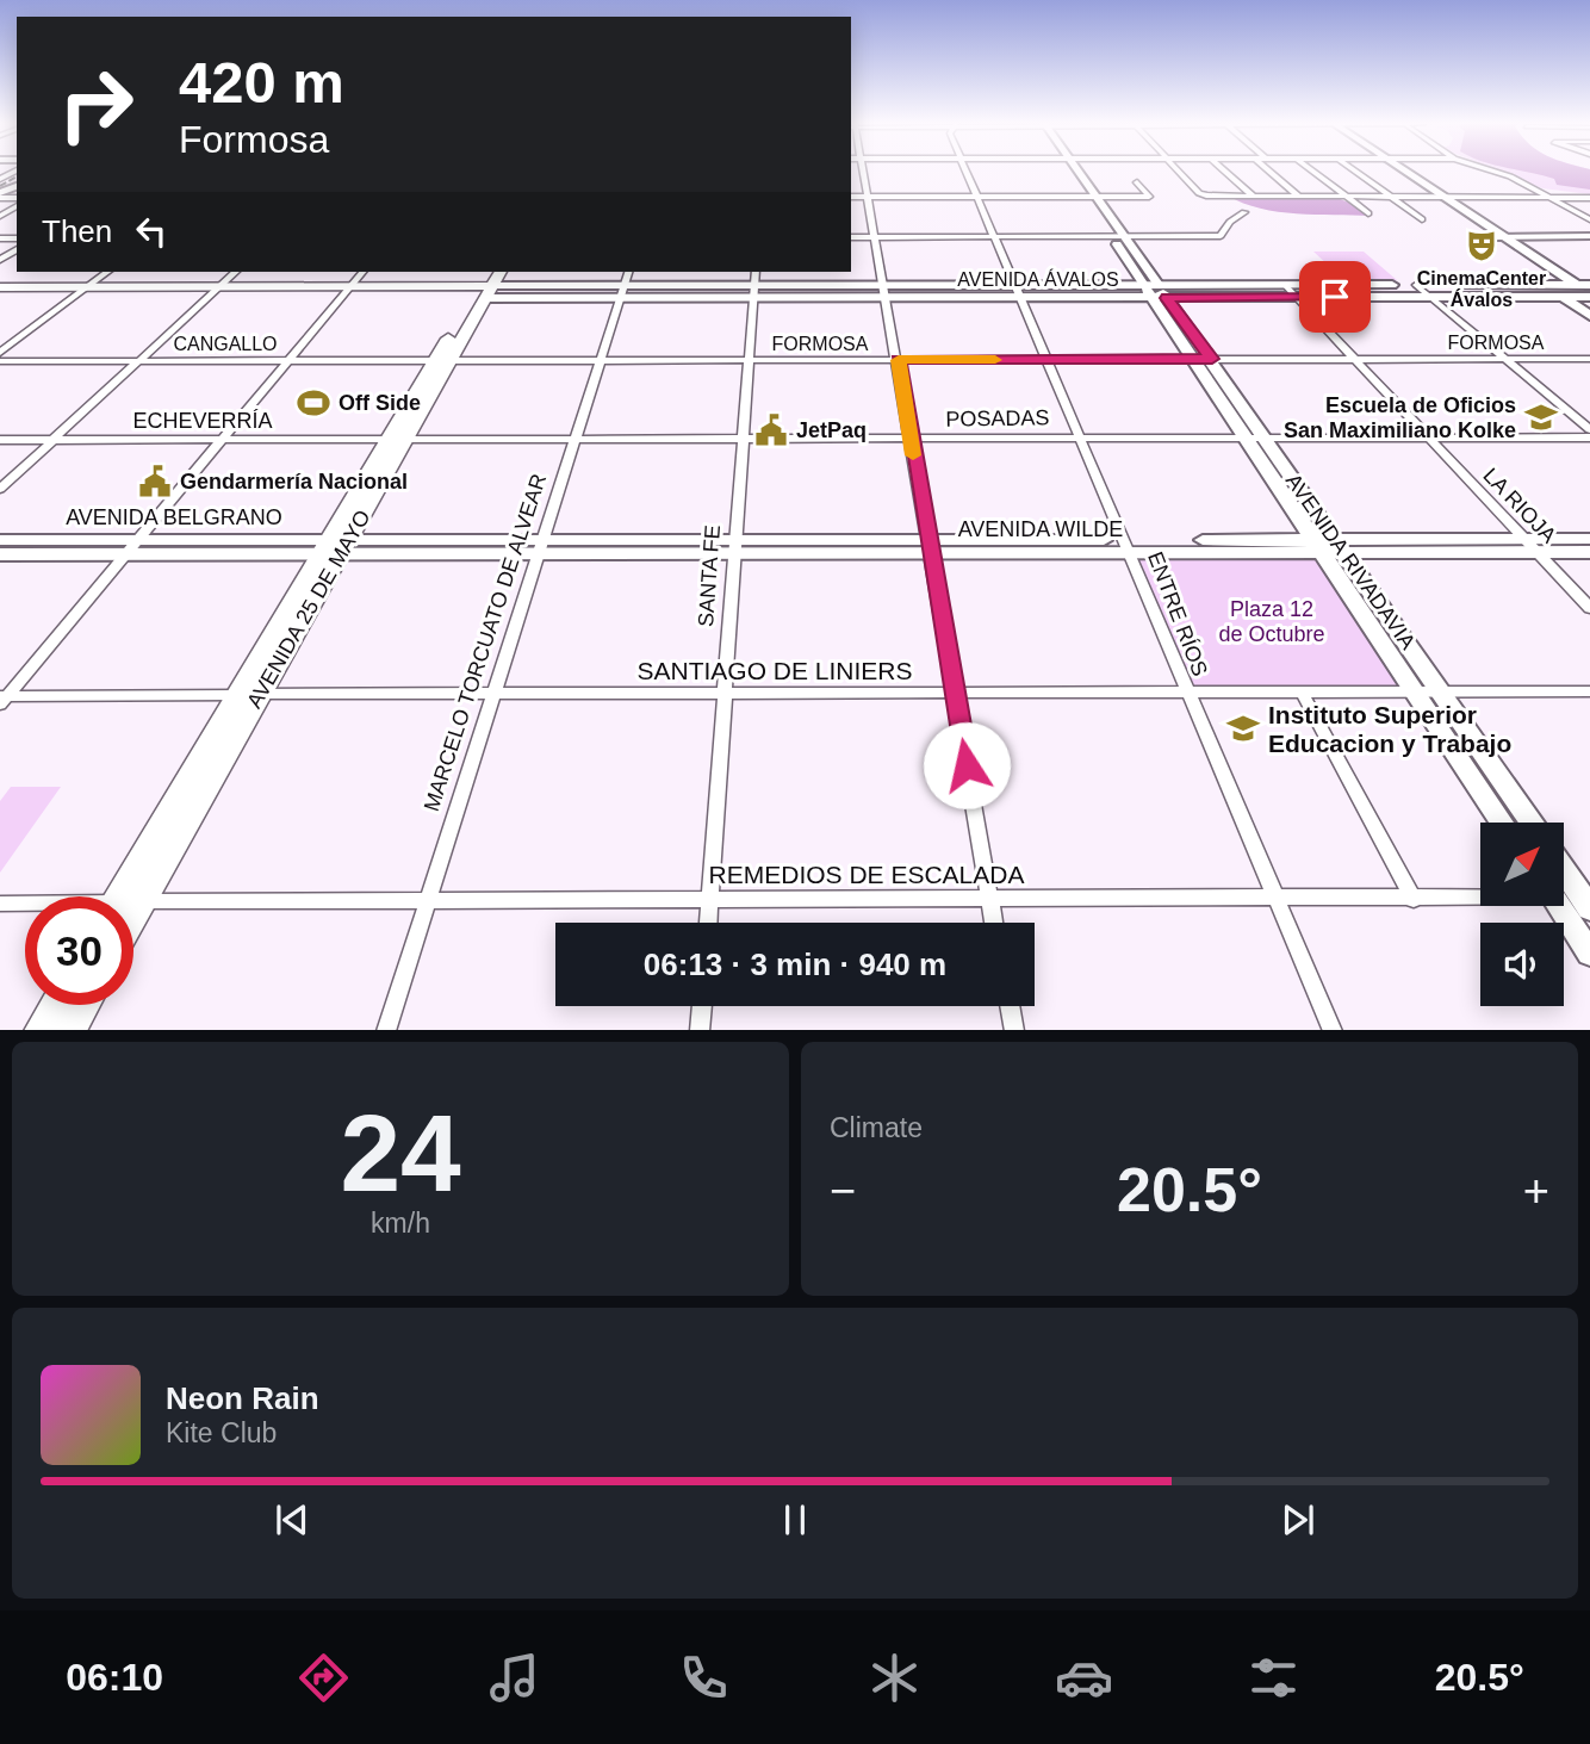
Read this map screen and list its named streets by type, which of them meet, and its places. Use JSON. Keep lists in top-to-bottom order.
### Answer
{
  "streets": {
    "main road": [
      "AVENIDA ÁVALOS",
      "AVENIDA BELGRANO",
      "AVENIDA WILDE",
      "AVENIDA RIVADAVIA",
      "AVENIDA 25 DE MAYO"
    ],
    "street": [
      "FORMOSA",
      "CANGALLO",
      "POSADAS",
      "ECHEVERRÍA",
      "LA RIOJA",
      "SANTA FE",
      "ENTRE RÍOS",
      "MARCELO TORCUATO DE ALVEAR",
      "SANTIAGO DE LINIERS",
      "REMEDIOS DE ESCALADA"
    ]
  },
  "crossings": [
    ["AVENIDA ÁVALOS", "LA RIOJA"],
    ["AVENIDA ÁVALOS", "AVENIDA RIVADAVIA"],
    ["AVENIDA ÁVALOS", "SANTA FE"],
    ["AVENIDA ÁVALOS", "AVENIDA 25 DE MAYO"],
    ["AVENIDA ÁVALOS", "ENTRE RÍOS"],
    ["AVENIDA ÁVALOS", "MARCELO TORCUATO DE ALVEAR"],
    ["FORMOSA", "CANGALLO"],
    ["FORMOSA", "LA RIOJA"],
    ["FORMOSA", "AVENIDA RIVADAVIA"],
    ["FORMOSA", "SANTA FE"],
    ["FORMOSA", "AVENIDA 25 DE MAYO"],
    ["FORMOSA", "ENTRE RÍOS"],
    ["FORMOSA", "MARCELO TORCUATO DE ALVEAR"],
    ["CANGALLO", "AVENIDA 25 DE MAYO"],
    ["POSADAS", "ECHEVERRÍA"],
    ["POSADAS", "LA RIOJA"],
    ["POSADAS", "AVENIDA RIVADAVIA"],
    ["POSADAS", "SANTA FE"],
    ["POSADAS", "AVENIDA 25 DE MAYO"],
    ["POSADAS", "ENTRE RÍOS"],
    ["POSADAS", "MARCELO TORCUATO DE ALVEAR"],
    ["ECHEVERRÍA", "AVENIDA 25 DE MAYO"],
    ["LA RIOJA", "AVENIDA WILDE"],
    ["AVENIDA BELGRANO", "AVENIDA WILDE"],
    ["AVENIDA BELGRANO", "AVENIDA 25 DE MAYO"],
    ["AVENIDA WILDE", "AVENIDA RIVADAVIA"],
    ["AVENIDA WILDE", "SANTA FE"],
    ["AVENIDA WILDE", "AVENIDA 25 DE MAYO"],
    ["AVENIDA WILDE", "ENTRE RÍOS"],
    ["AVENIDA WILDE", "MARCELO TORCUATO DE ALVEAR"],
    ["AVENIDA RIVADAVIA", "SANTIAGO DE LINIERS"],
    ["SANTA FE", "SANTIAGO DE LINIERS"],
    ["SANTA FE", "REMEDIOS DE ESCALADA"],
    ["AVENIDA 25 DE MAYO", "SANTIAGO DE LINIERS"],
    ["ENTRE RÍOS", "SANTIAGO DE LINIERS"],
    ["ENTRE RÍOS", "REMEDIOS DE ESCALADA"],
    ["MARCELO TORCUATO DE ALVEAR", "SANTIAGO DE LINIERS"],
    ["MARCELO TORCUATO DE ALVEAR", "REMEDIOS DE ESCALADA"]
  ],
  "parks": ["Plaza 12 de Octubre"],
  "places": {
    "theatre": ["CinemaCenter Ávalos"],
    "sports": ["Off Side"],
    "school or university": ["Escuela de Oficios San Maximiliano Kolke", "Instituto Superior Educacion y Trabajo"],
    "public building": ["JetPaq", "Gendarmería Nacional"]
  },
  "north": "top right",
  "page": {
    "turn": ["420 m", "Formosa"],
    "then": "Then",
    "limit": "30",
    "trip": "06:13 · 3 min · 940 m",
    "tile": [
      ["24", "km/h"],
      "Climate"
    ],
    "heat": ["−", "20.5°", "+"],
    "song": ["Neon Rain", "Kite Club"],
    "tabs": ["06:10", "20.5°"]
  }
}
